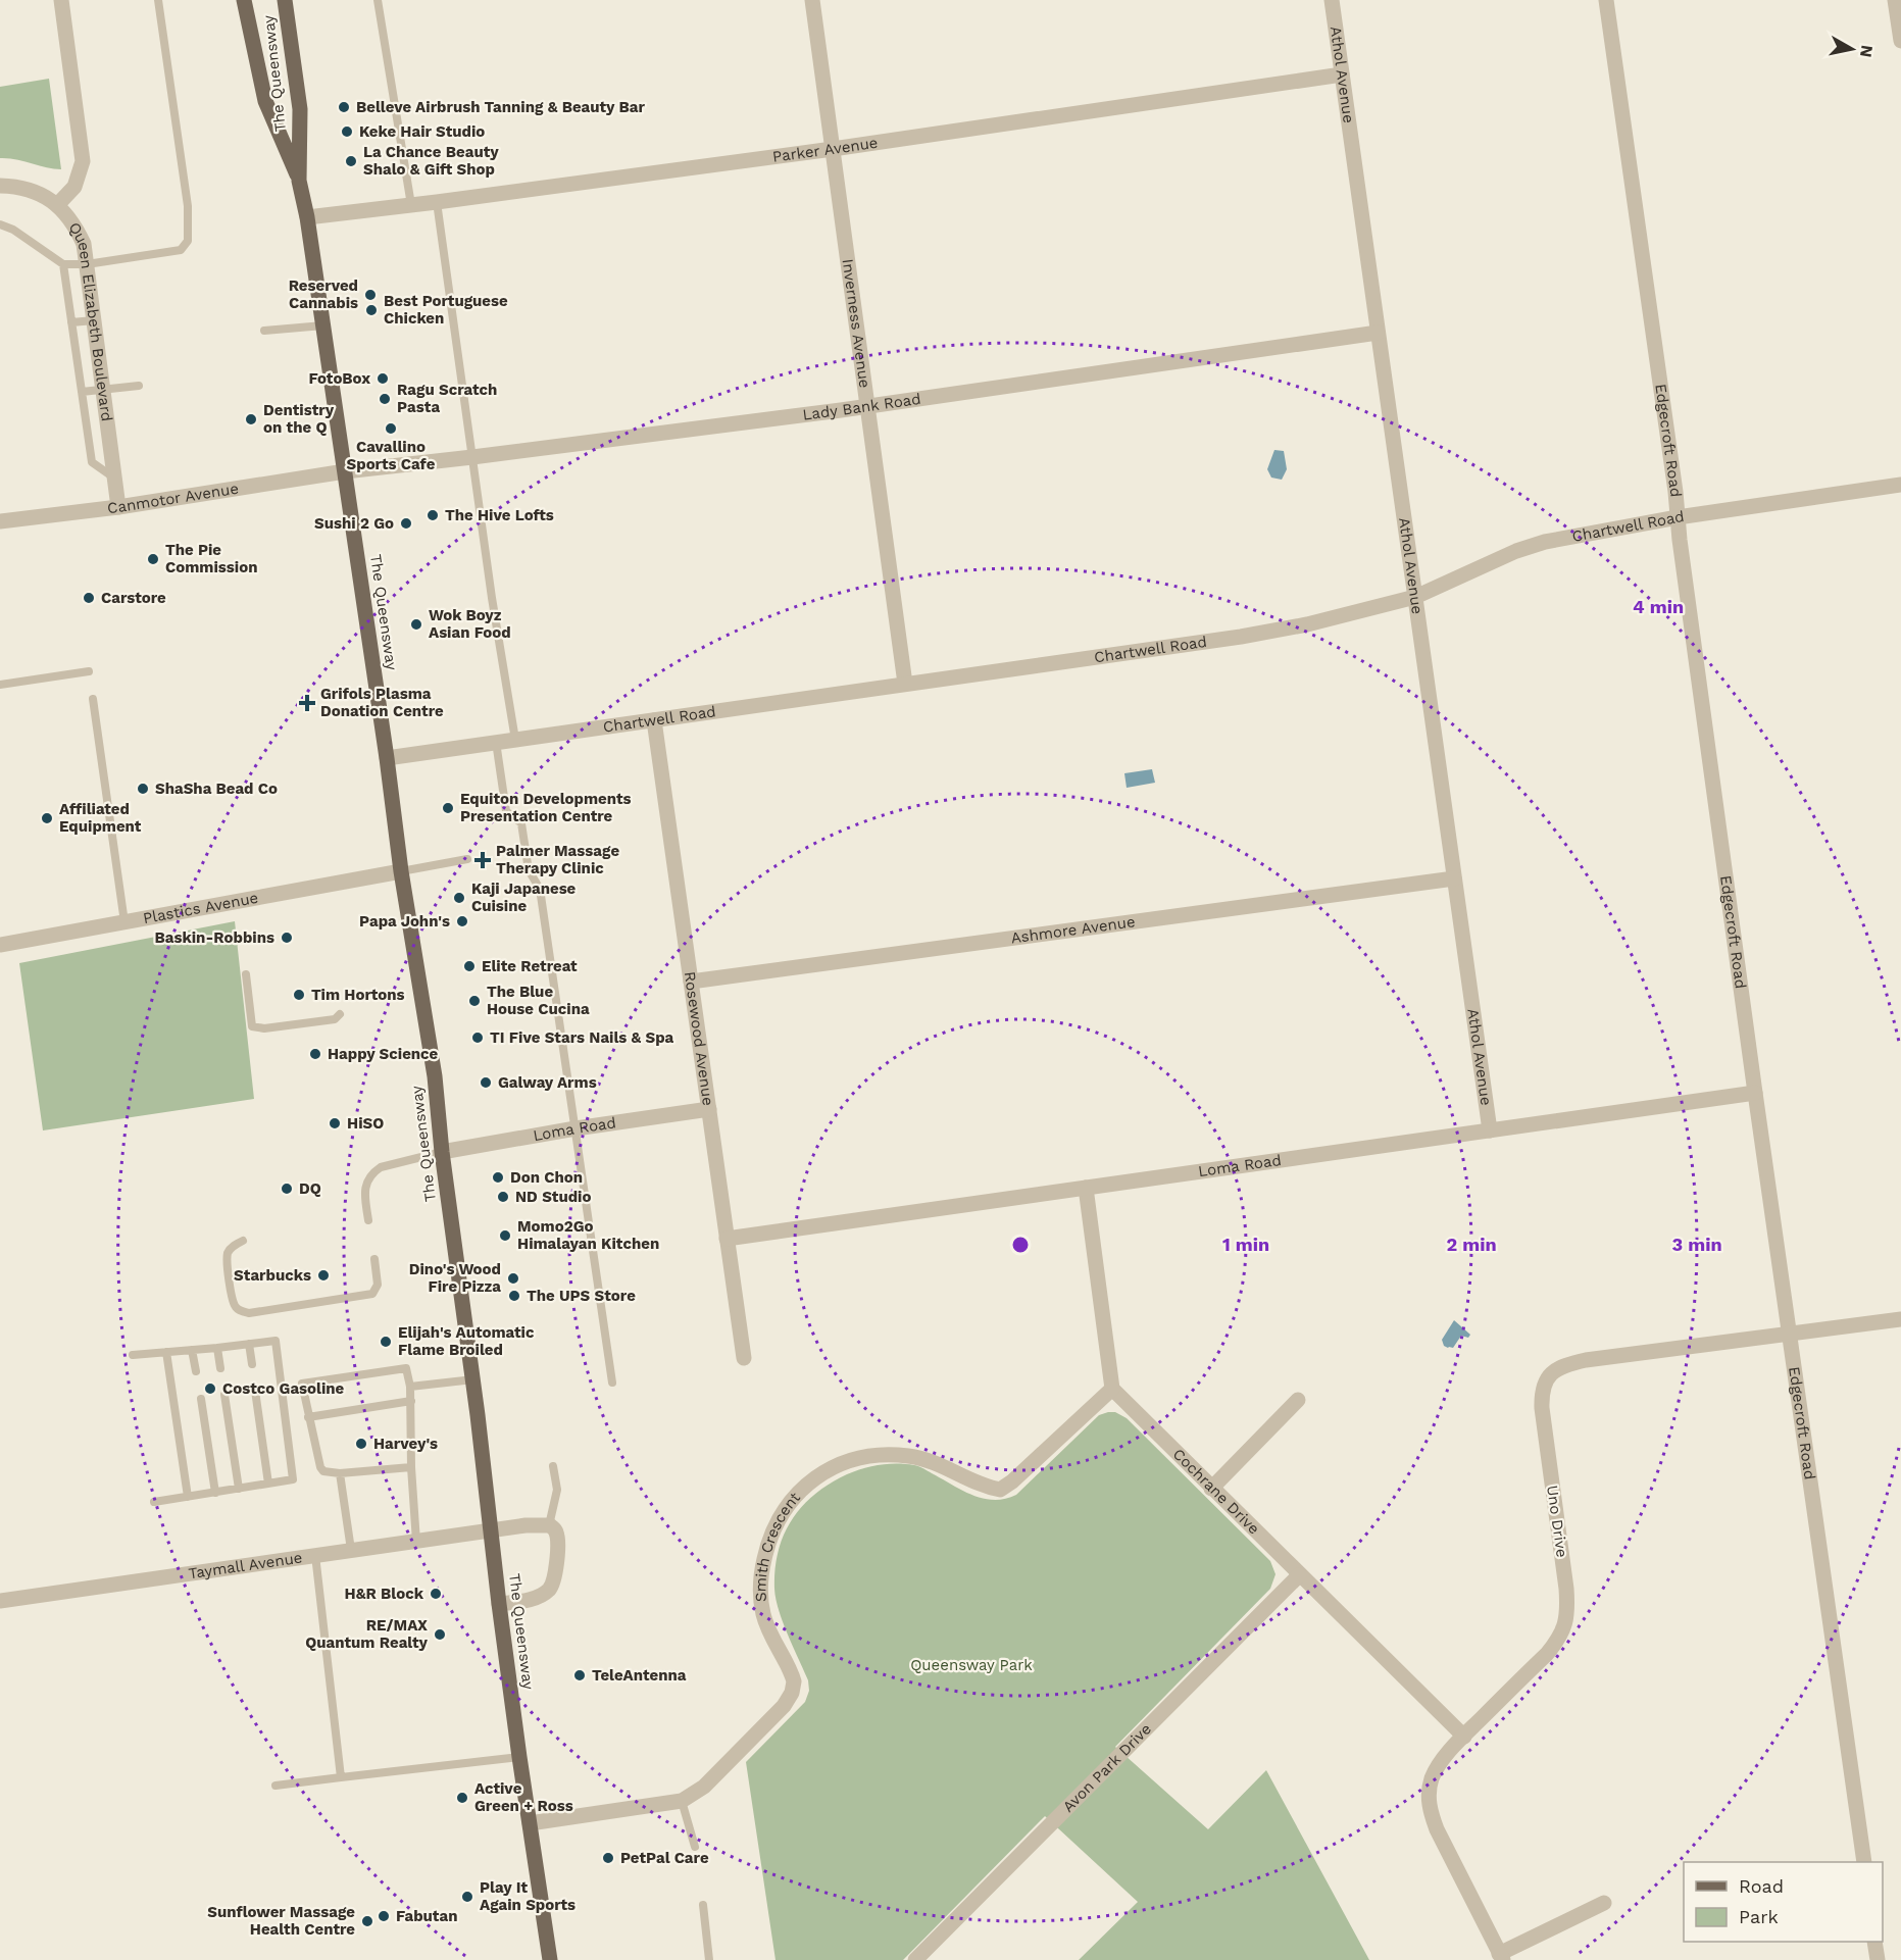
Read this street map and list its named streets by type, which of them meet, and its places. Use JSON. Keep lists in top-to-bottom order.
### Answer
{
  "streets": {
    "main road": ["The Queensway"],
    "street": [
      "Athol Avenue",
      "Parker Avenue",
      "Queen Elizabeth Boulevard",
      "Inverness Avenue",
      "Lady Bank Road",
      "Edgecroft Road",
      "Canmotor Avenue",
      "Chartwell Road",
      "Plastics Avenue",
      "Ashmore Avenue",
      "Rosewood Avenue",
      "Loma Road",
      "Cochrane Drive",
      "Uno Drive",
      "Smith Crescent",
      "Taymall Avenue",
      "Avon Park Drive"
    ]
  },
  "crossings": [
    ["The Queensway", "Parker Avenue"],
    ["The Queensway", "Lady Bank Road"],
    ["The Queensway", "Canmotor Avenue"],
    ["The Queensway", "Chartwell Road"],
    ["The Queensway", "Plastics Avenue"],
    ["The Queensway", "Loma Road"],
    ["The Queensway", "Smith Crescent"],
    ["The Queensway", "Taymall Avenue"],
    ["Athol Avenue", "Parker Avenue"],
    ["Athol Avenue", "Lady Bank Road"],
    ["Athol Avenue", "Chartwell Road"],
    ["Athol Avenue", "Ashmore Avenue"],
    ["Athol Avenue", "Loma Road"],
    ["Parker Avenue", "Inverness Avenue"],
    ["Queen Elizabeth Boulevard", "Canmotor Avenue"],
    ["Inverness Avenue", "Lady Bank Road"],
    ["Inverness Avenue", "Chartwell Road"],
    ["Lady Bank Road", "Canmotor Avenue"],
    ["Edgecroft Road", "Chartwell Road"],
    ["Edgecroft Road", "Loma Road"],
    ["Edgecroft Road", "Uno Drive"],
    ["Chartwell Road", "Rosewood Avenue"],
    ["Ashmore Avenue", "Rosewood Avenue"],
    ["Rosewood Avenue", "Loma Road"],
    ["Cochrane Drive", "Uno Drive"],
    ["Cochrane Drive", "Smith Crescent"],
    ["Cochrane Drive", "Avon Park Drive"]
  ],
  "parks": ["Queensway Park"],
  "places": {
    "other": [
      "Belleve Airbrush Tanning & Beauty Bar",
      "Keke Hair Studio",
      "La Chance Beauty Shalo & Gift Shop",
      "Reserved Cannabis",
      "Best Portuguese Chicken",
      "FotoBox",
      "Ragu Scratch Pasta",
      "Dentistry on the Q",
      "Cavallino Sports Cafe",
      "The Hive Lofts",
      "Sushi 2 Go",
      "The Pie Commission",
      "Carstore",
      "Wok Boyz Asian Food",
      "ShaSha Bead Co",
      "Equiton Developments Presentation Centre",
      "Affiliated Equipment",
      "Kaji Japanese Cuisine",
      "Papa John's",
      "Baskin-Robbins",
      "Elite Retreat",
      "Tim Hortons",
      "The Blue House Cucina",
      "TI Five Stars Nails & Spa",
      "Happy Science",
      "Galway Arms",
      "HiSO",
      "Don Chon",
      "DQ",
      "ND Studio",
      "Momo2Go Himalayan Kitchen",
      "Starbucks",
      "Dino's Wood Fire Pizza",
      "The UPS Store",
      "Elijah's Automatic Flame Broiled",
      "Costco Gasoline",
      "Harvey's",
      "H&R Block",
      "RE/MAX Quantum Realty",
      "TeleAntenna",
      "Active Green + Ross",
      "PetPal Care",
      "Play It Again Sports",
      "Fabutan",
      "Sunflower Massage Health Centre"
    ],
    "health": ["Grifols Plasma Donation Centre", "Palmer Massage Therapy Clinic"]
  },
  "legend": ["Road", "Park"],
  "north": "right",
  "rings": [
    "4 min",
    "1 min",
    "2 min",
    "3 min"
  ]
}
